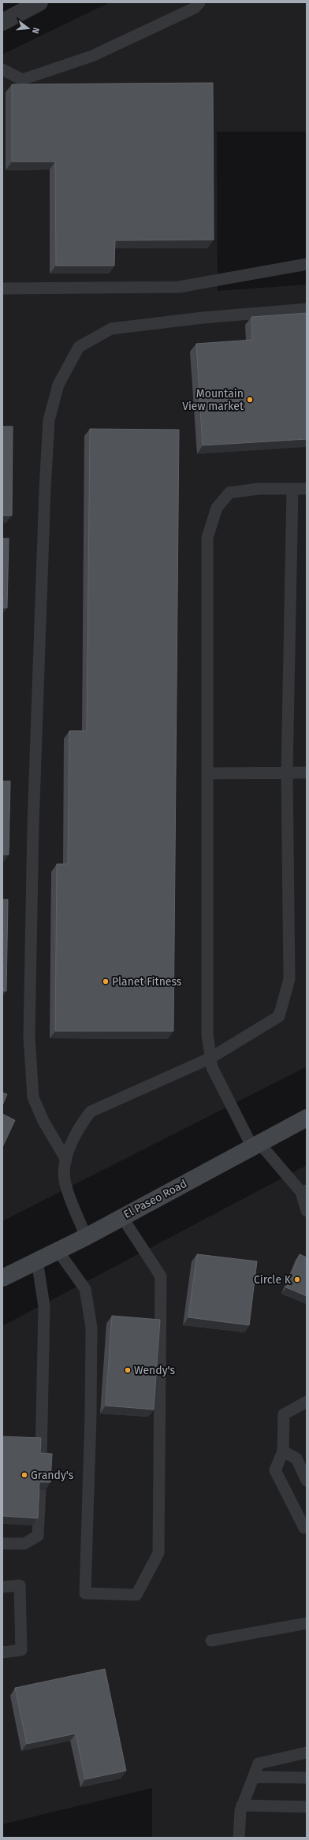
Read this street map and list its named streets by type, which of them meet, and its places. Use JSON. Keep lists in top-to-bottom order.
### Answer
{
  "streets": {
    "main road": ["El Paseo Road"]
  },
  "places": [
    "Mountain View market",
    "Planet Fitness",
    "Circle K",
    "Wendy's",
    "Grandy's"
  ],
  "north": "right"
}
